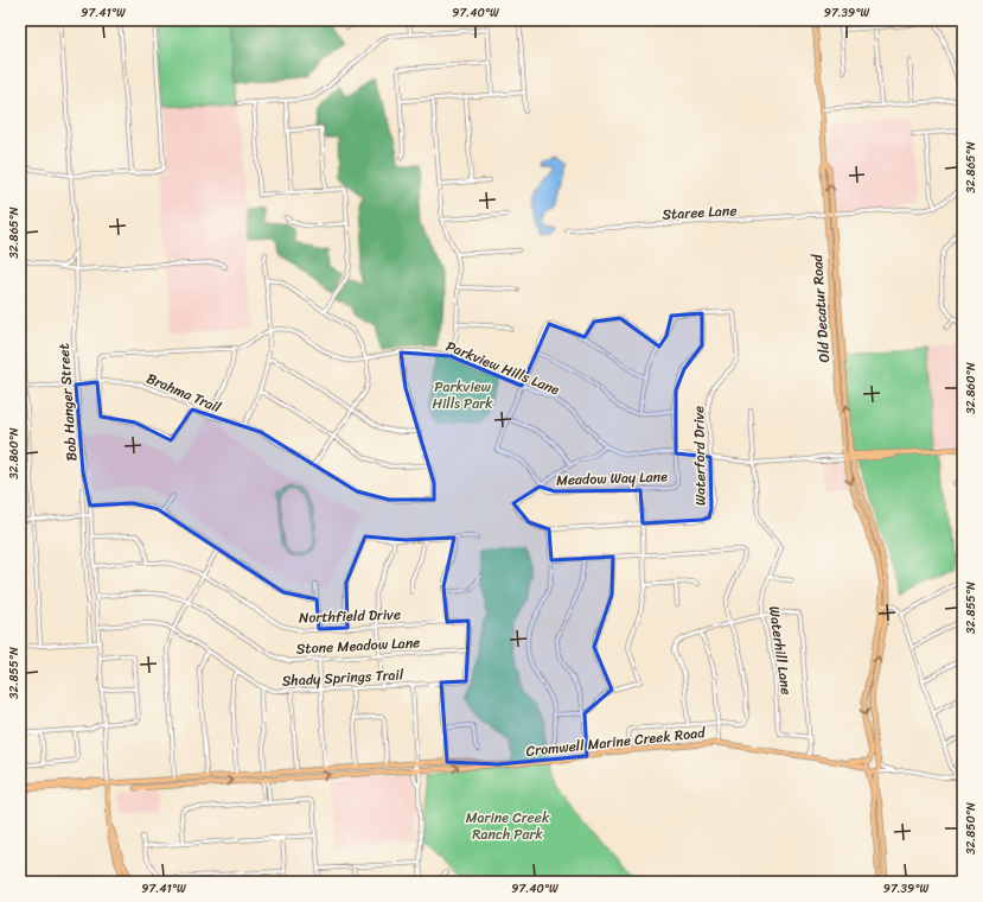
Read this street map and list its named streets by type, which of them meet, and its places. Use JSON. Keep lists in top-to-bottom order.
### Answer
{
  "streets": {
    "main road": ["Old Decatur Road", "Cromwell Marine Creek Road"],
    "street": [
      "Staree Lane",
      "Parkview Hills Lane",
      "Brahma Trail",
      "Bob Hanger Street",
      "Waterford Drive",
      "Meadow Way Lane",
      "Northfield Drive",
      "Stone Meadow Lane",
      "Waterhill Lane",
      "Shady Springs Trail"
    ]
  },
  "crossings": [
    ["Staree Lane", "Old Decatur Road"],
    ["Old Decatur Road", "Parkview Hills Lane"],
    ["Parkview Hills Lane", "Waterford Drive"],
    ["Parkview Hills Lane", "Meadow Way Lane"],
    ["Parkview Hills Lane", "Waterhill Lane"],
    ["Brahma Trail", "Bob Hanger Street"],
    ["Bob Hanger Street", "Northfield Drive"],
    ["Bob Hanger Street", "Stone Meadow Lane"],
    ["Bob Hanger Street", "Shady Springs Trail"],
    ["Bob Hanger Street", "Cromwell Marine Creek Road"],
    ["Waterford Drive", "Meadow Way Lane"],
    ["Northfield Drive", "Stone Meadow Lane"],
    ["Northfield Drive", "Shady Springs Trail"],
    ["Stone Meadow Lane", "Shady Springs Trail"]
  ],
  "parks": ["Parkview Hills Park", "Marine Creek Ranch Park"],
  "coordinates": [
    "97.41°W",
    "97.40°W",
    "97.39°W",
    "32.865°N",
    "32.860°N",
    "32.855°N",
    "32.850°N"
  ]
}
